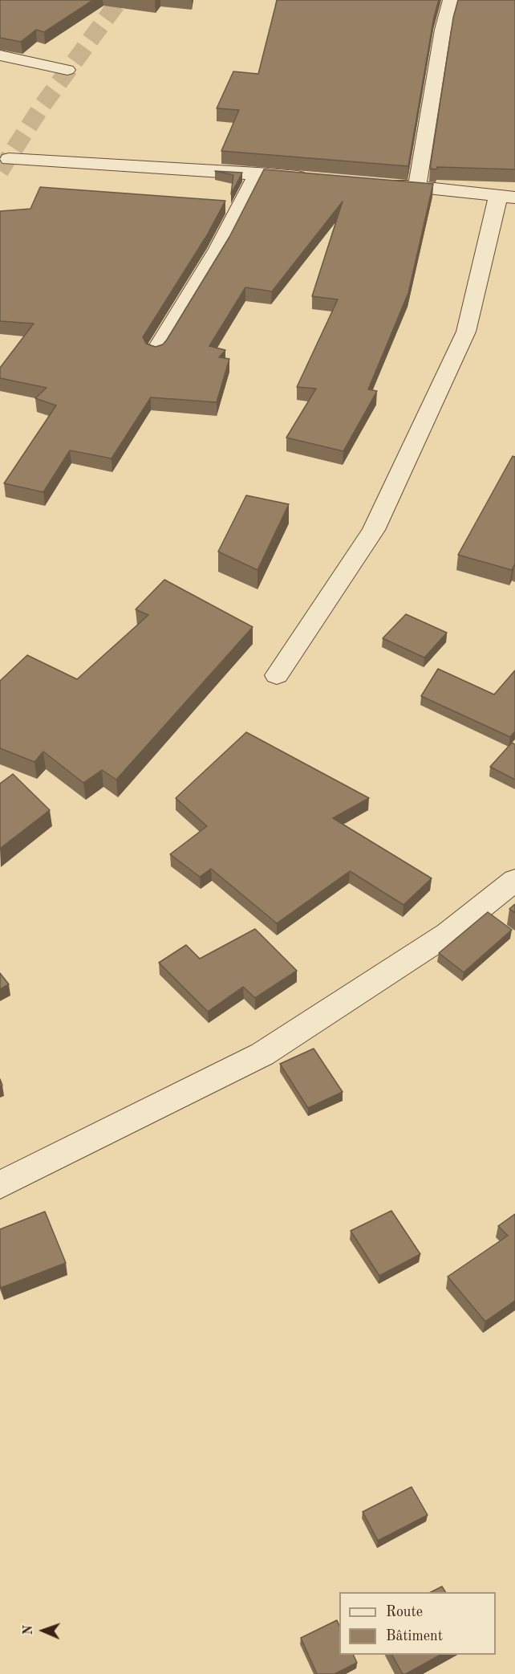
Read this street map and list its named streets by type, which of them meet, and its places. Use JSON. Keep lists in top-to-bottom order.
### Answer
{
  "legend": ["Route", "Bâtiment"],
  "north": "left"
}
